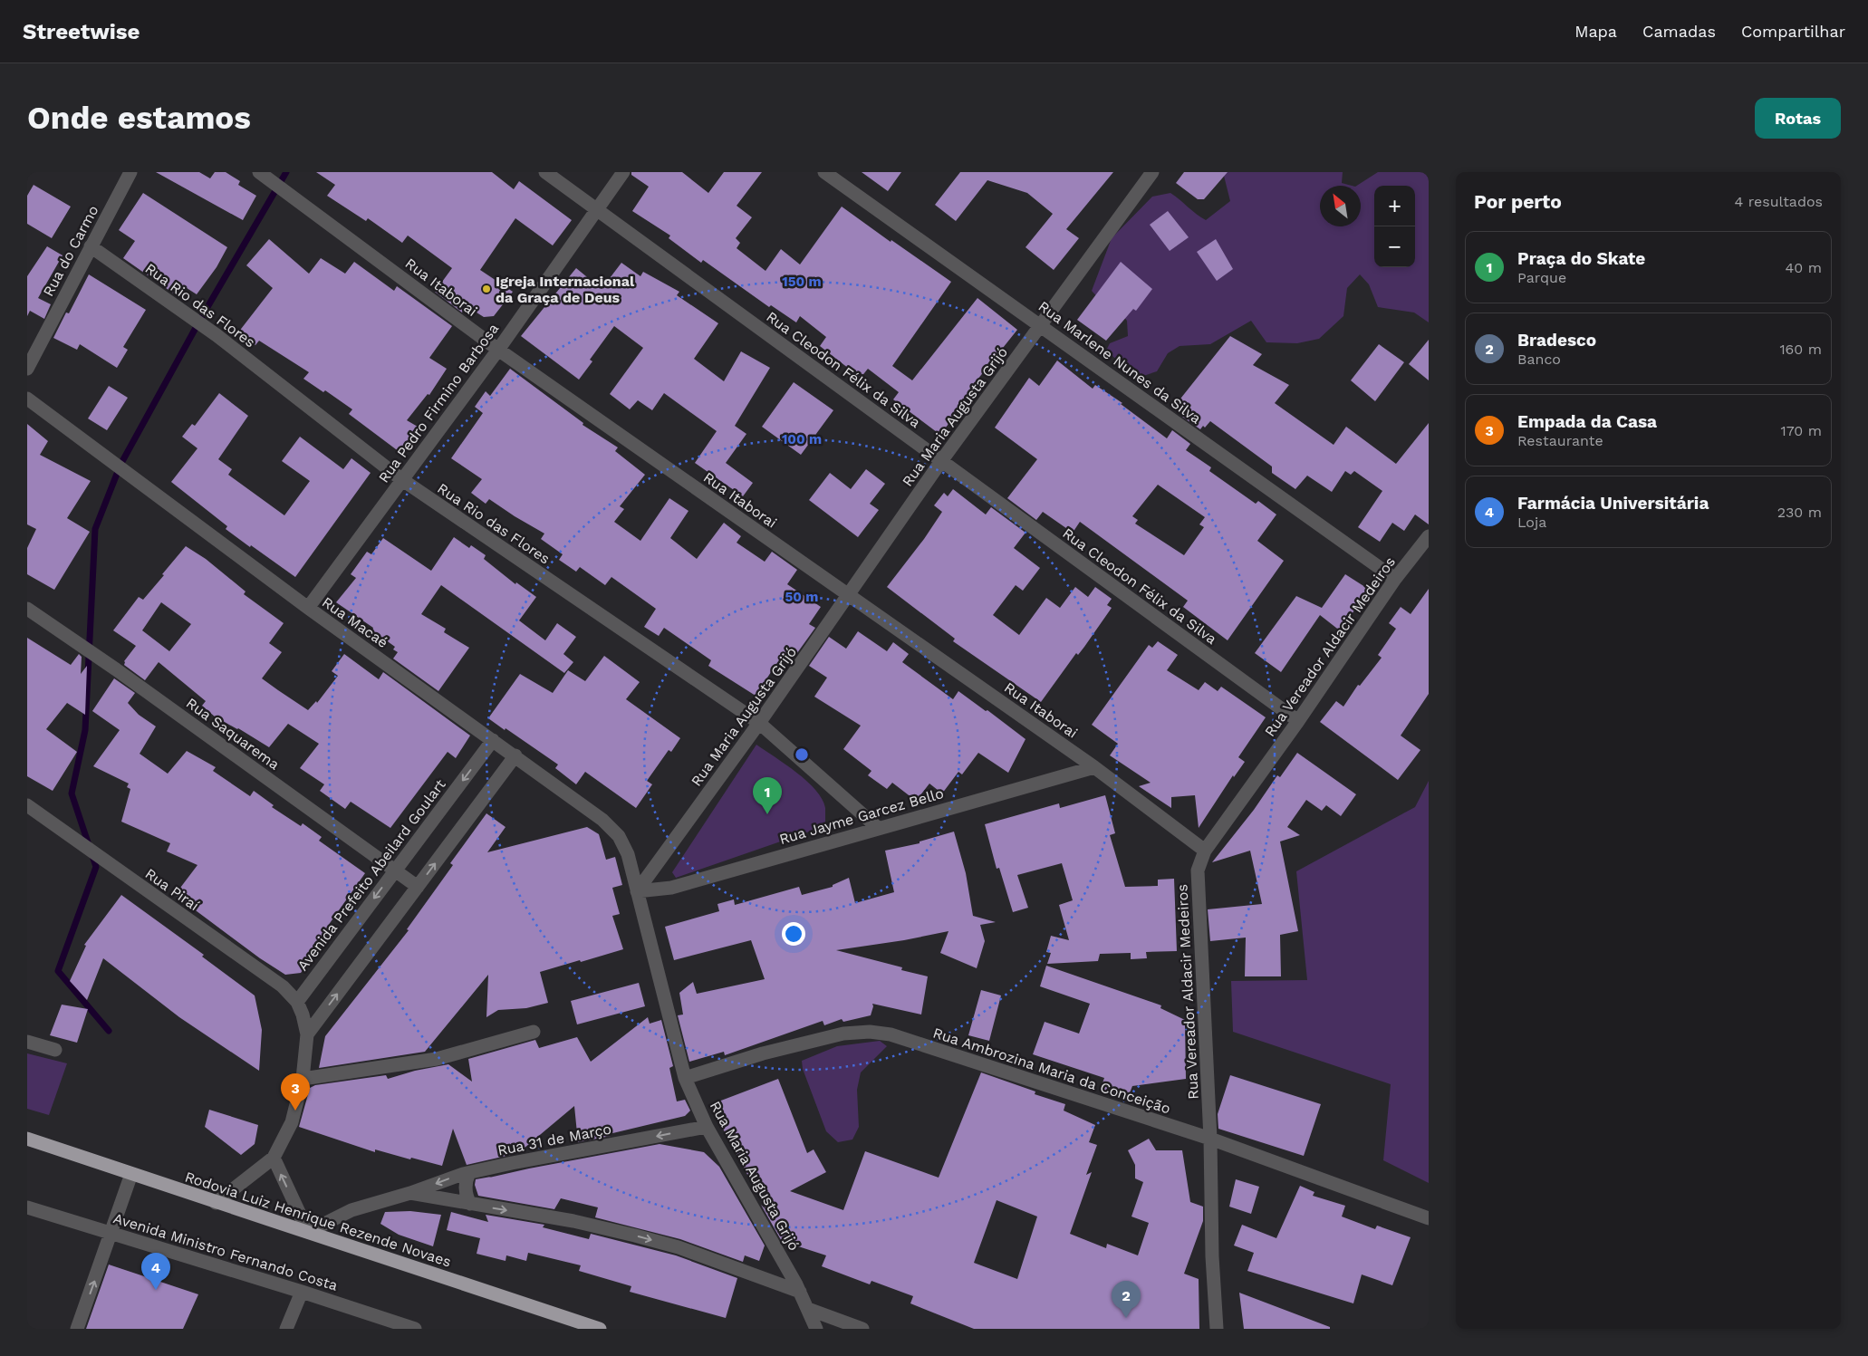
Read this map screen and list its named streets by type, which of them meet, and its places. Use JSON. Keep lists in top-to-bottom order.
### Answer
{
  "streets": {
    "highway": ["Rodovia Luiz Henrique Rezende Novaes"],
    "street": [
      "Rua do Carmo",
      "Rua Itaborai",
      "Rua Rio das Flores",
      "Rua Marlene Nunes da Silva",
      "Rua Cleodon Félix da Silva",
      "Rua Pedro Firmino Barbosa",
      "Rua Maria Augusta Grijó",
      "Rua Macaé",
      "Rua Vereador Aldacir Medeiros",
      "Rua Saquarema",
      "Rua Jayme Garcez Bello",
      "Avenida Prefeito Abeilard Goulart",
      "Rua Piraí",
      "Rua Ambrozina Maria da Conceição",
      "Rua 31 de Março",
      "Avenida Ministro Fernando Costa"
    ]
  },
  "crossings": [
    ["Rua do Carmo", "Rua Rio das Flores"],
    ["Rua Itaborai", "Rua Pedro Firmino Barbosa"],
    ["Rua Itaborai", "Rua Maria Augusta Grijó"],
    ["Rua Itaborai", "Rua Vereador Aldacir Medeiros"],
    ["Rua Itaborai", "Rua Jayme Garcez Bello"],
    ["Rua Rio das Flores", "Rua Pedro Firmino Barbosa"],
    ["Rua Rio das Flores", "Rua Maria Augusta Grijó"],
    ["Rua Rio das Flores", "Rua Jayme Garcez Bello"],
    ["Rua Marlene Nunes da Silva", "Rua Maria Augusta Grijó"],
    ["Rua Marlene Nunes da Silva", "Rua Vereador Aldacir Medeiros"],
    ["Rua Cleodon Félix da Silva", "Rua Pedro Firmino Barbosa"],
    ["Rua Cleodon Félix da Silva", "Rua Maria Augusta Grijó"],
    ["Rua Cleodon Félix da Silva", "Rua Vereador Aldacir Medeiros"],
    ["Rua Pedro Firmino Barbosa", "Rua Macaé"],
    ["Rua Maria Augusta Grijó", "Rua Macaé"],
    ["Rua Maria Augusta Grijó", "Rua Jayme Garcez Bello"],
    ["Rua Maria Augusta Grijó", "Rua Ambrozina Maria da Conceição"],
    ["Rua Maria Augusta Grijó", "Rua 31 de Março"],
    ["Rua Macaé", "Rua Jayme Garcez Bello"],
    ["Rua Macaé", "Avenida Prefeito Abeilard Goulart"],
    ["Rua Vereador Aldacir Medeiros", "Rua Ambrozina Maria da Conceição"],
    ["Rua Saquarema", "Avenida Prefeito Abeilard Goulart"],
    ["Avenida Prefeito Abeilard Goulart", "Rua Piraí"]
  ],
  "places": ["Igreja Internacional da Graça de Deus"],
  "north": "top left",
  "page": {
    "header": "Streetwise",
    "nav": ["Mapa", "Camadas", "Compartilhar"],
    "buttons": "Rotas",
    "title": "Onde estamos",
    "heading": ["Por perto", "4 resultados"],
    "map_buttons": ["+", "−"],
    "list": [
      {
        "mark": "1",
        "name": "Praça do Skate",
        "note": "Parque",
        "value": "40 m"
      },
      {
        "mark": "2",
        "name": "Bradesco",
        "note": "Banco",
        "value": "160 m"
      },
      {
        "mark": "3",
        "name": "Empada da Casa",
        "note": "Restaurante",
        "value": "170 m"
      },
      {
        "mark": "4",
        "name": "Farmácia Universitária",
        "note": "Loja",
        "value": "230 m"
      }
    ],
    "pins": [
      "1",
      "3",
      "4",
      "2"
    ]
  },
  "rings": ["150 m", "100 m", "50 m"]
}
